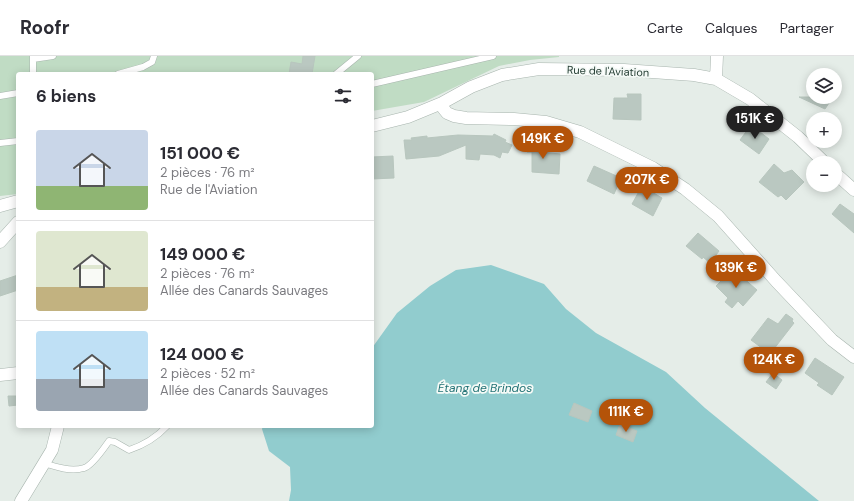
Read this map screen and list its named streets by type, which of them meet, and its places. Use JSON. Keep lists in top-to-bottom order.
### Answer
{
  "streets": {
    "street": ["Rue de l'Aviation"]
  },
  "water": ["Étang de Brindos"],
  "page": {
    "header": "Roofr",
    "nav": ["Carte", "Calques", "Partager"],
    "map_buttons": ["+", "−"],
    "heading": "6 biens",
    "price": [
      "151K €",
      "149K €",
      "207K €",
      "139K €",
      "124K €",
      "111K €"
    ],
    "list": [
      {
        "name": "151 000 €",
        "note": "2 pièces · 76 m² · Rue de l'Aviation"
      },
      {
        "name": "149 000 €",
        "note": "2 pièces · 76 m² · Allée des Canards Sauvages"
      },
      {
        "name": "124 000 €",
        "note": "2 pièces · 52 m² · Allée des Canards Sauvages"
      }
    ]
  }
}
